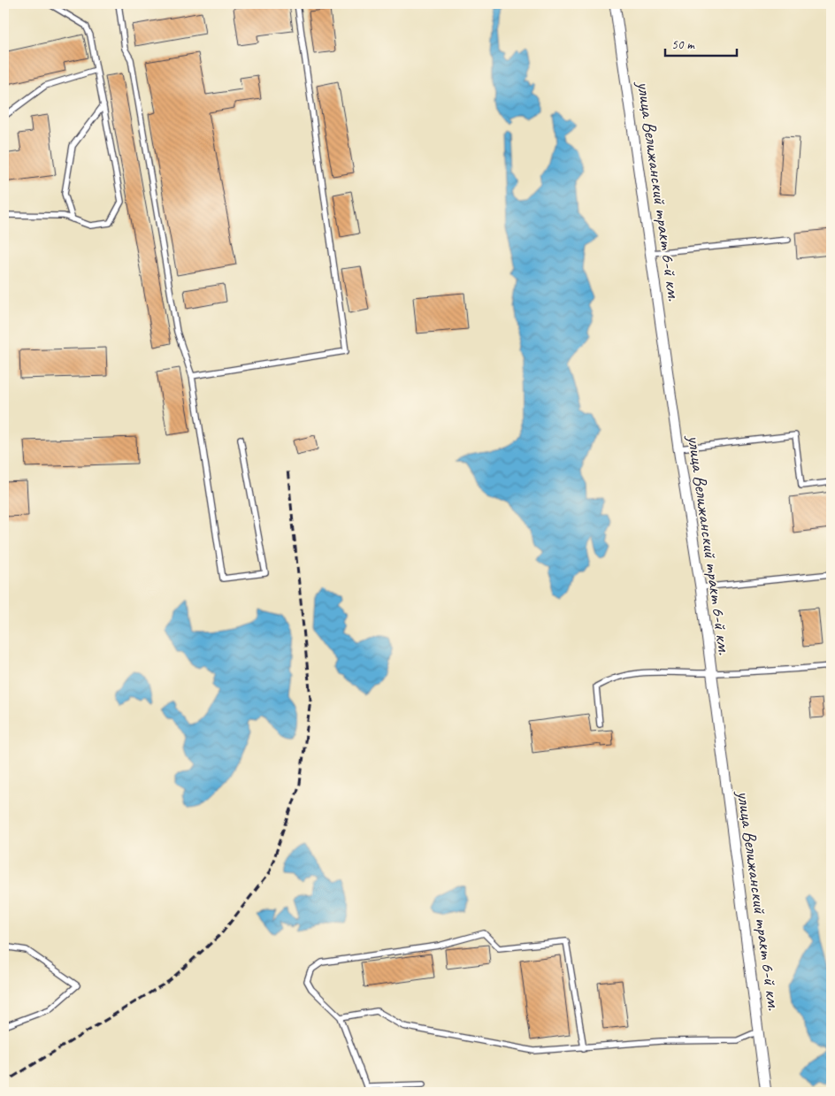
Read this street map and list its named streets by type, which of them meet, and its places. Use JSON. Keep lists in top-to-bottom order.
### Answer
{
  "streets": {
    "street": ["улица Велижанский тракт 6-й км."]
  },
  "scale_bar": "50 m"
}
